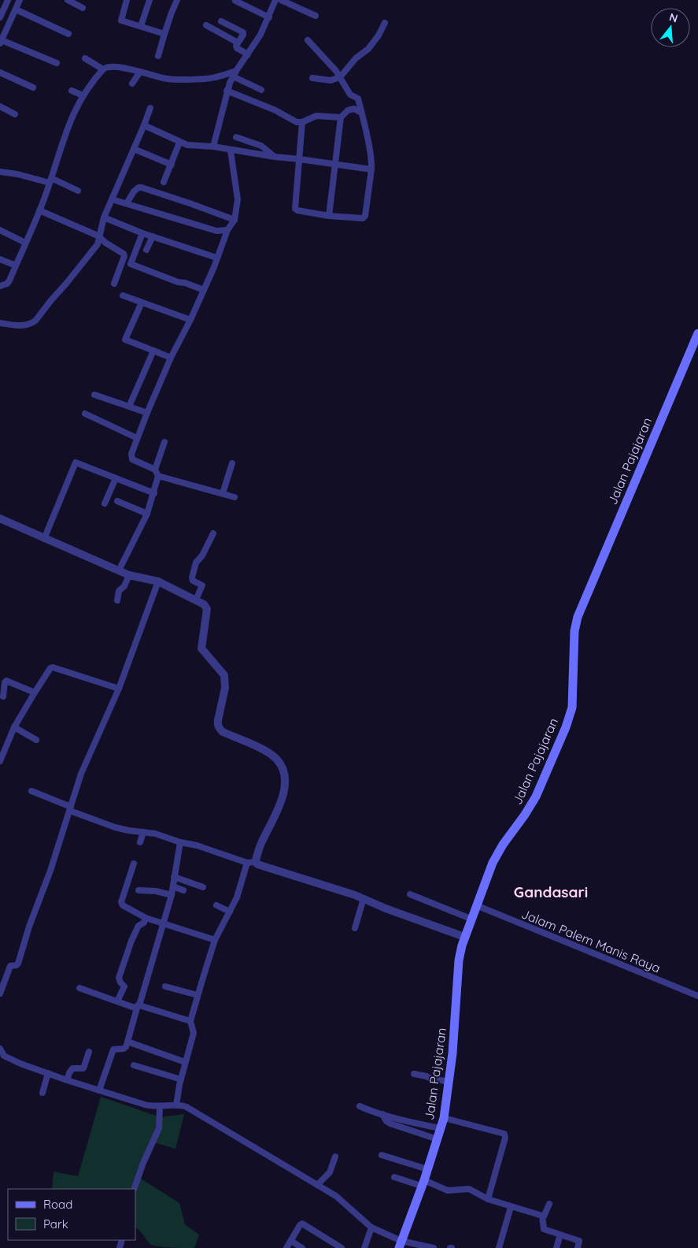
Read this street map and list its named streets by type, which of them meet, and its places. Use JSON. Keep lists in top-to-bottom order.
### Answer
{
  "streets": {
    "main road": ["Jalan Pajajaran"],
    "street": ["Jalam Palem Manis Raya"]
  },
  "crossings": [
    ["Jalan Pajajaran", "Jalam Palem Manis Raya"]
  ],
  "districts": ["Gandasari"],
  "legend": ["Road", "Park"],
  "north": "top"
}
